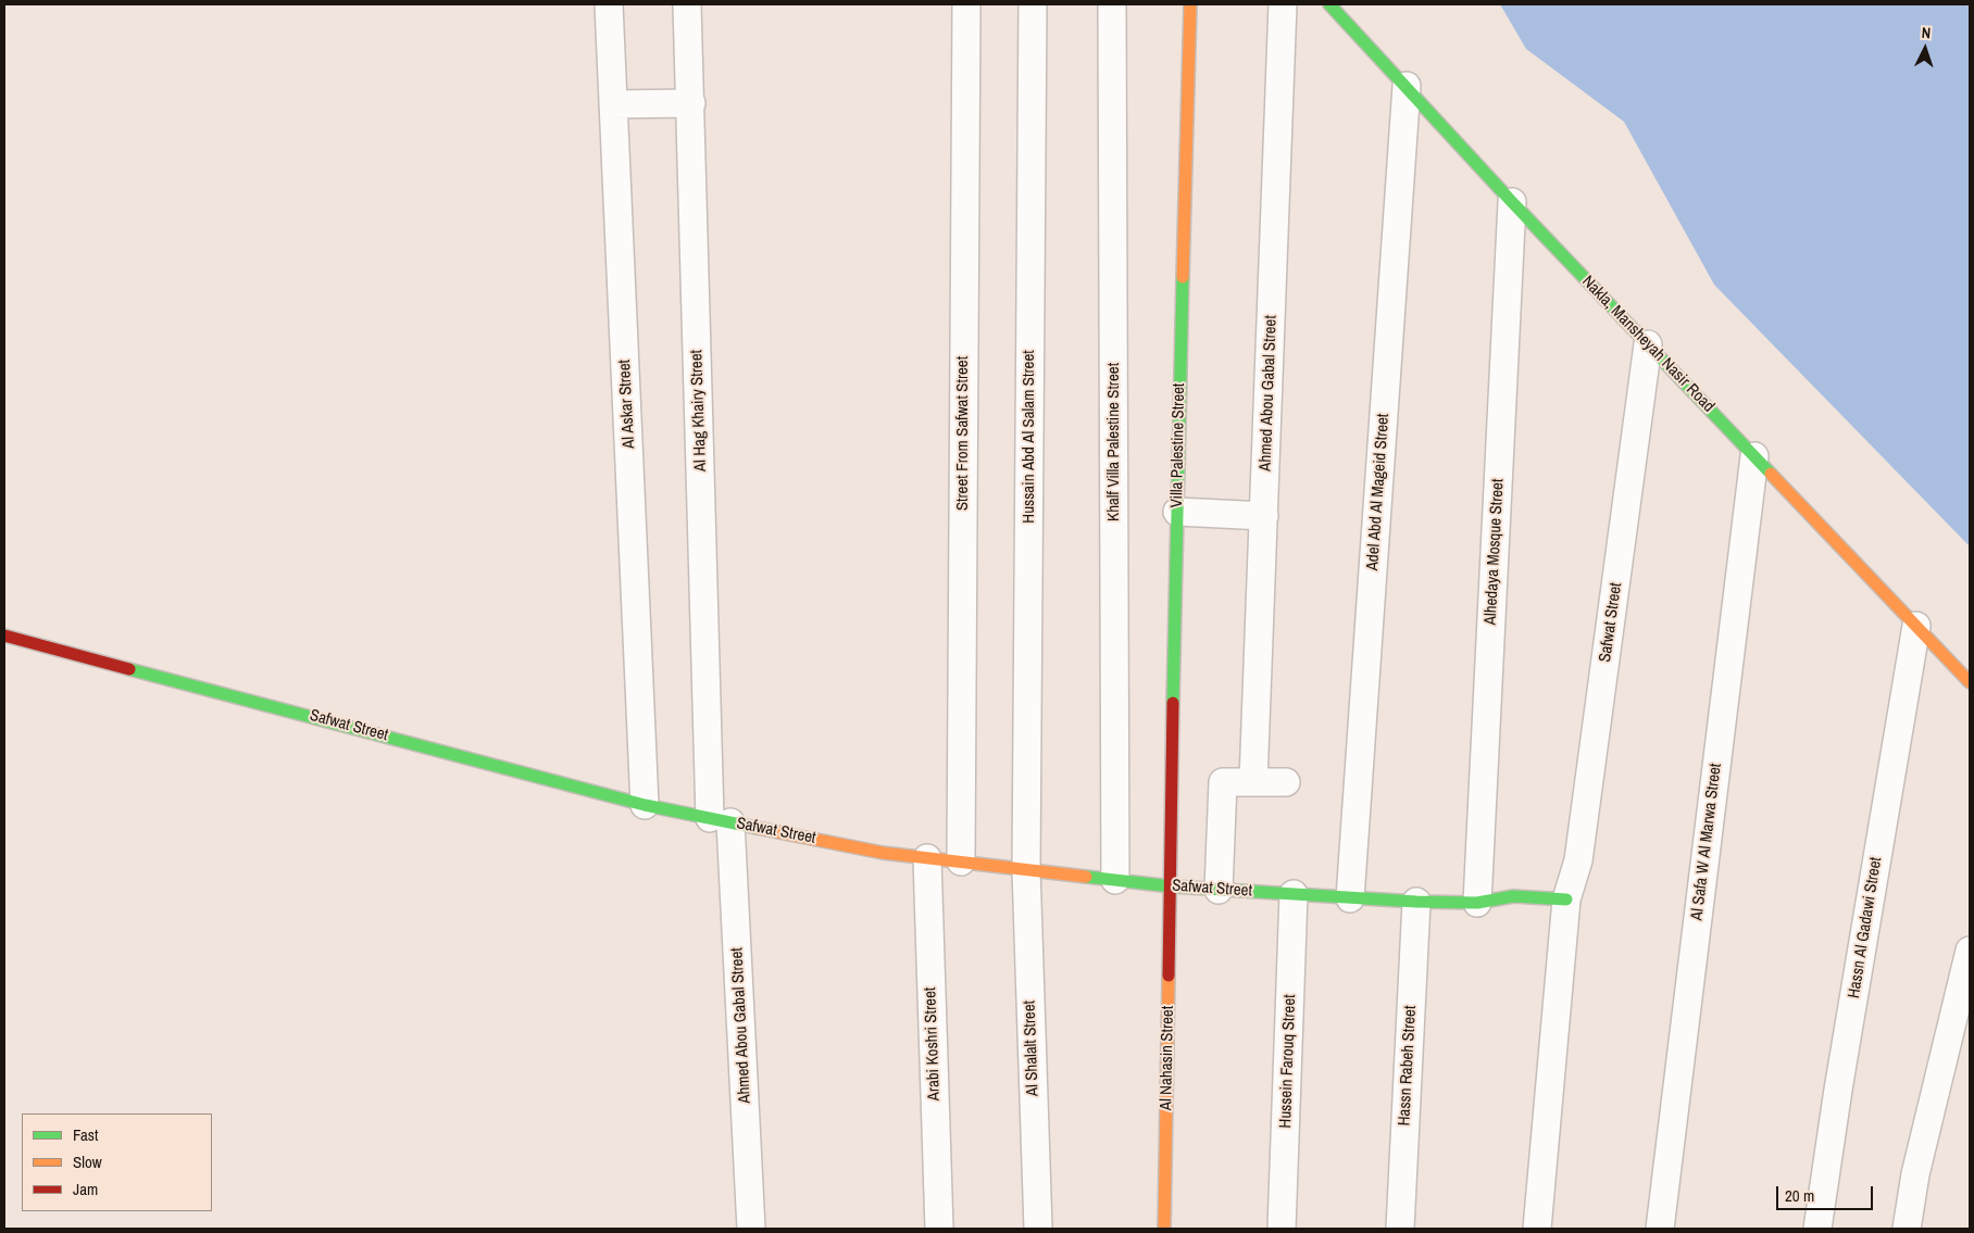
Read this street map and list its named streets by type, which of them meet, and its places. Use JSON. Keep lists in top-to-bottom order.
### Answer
{
  "streets": {
    "street": [
      "Nakla, Mansheyah Nasir Road",
      "Ahmed Abou Gabal Street",
      "Al Askar Street",
      "Al Hag Khairy Street",
      "Street From Safwat Street",
      "Hussain Abd Al Salam Street",
      "Khalf Villa Palestine Street",
      "Villa Palestine Street",
      "Adel Abd Al Mageid Street",
      "Alhedaya Mosque Street",
      "Safwat Street",
      "Al Safa W Al Marwa Street",
      "Hassn Al Gadawi Street",
      "Arabi Koshri Street",
      "Al Shalalt Street",
      "Al Nahasin Street",
      "Hussein Farouq Street",
      "Hassn Rabeh Street"
    ]
  },
  "crossings": [
    ["Nakla, Mansheyah Nasir Road", "Adel Abd Al Mageid Street"],
    ["Nakla, Mansheyah Nasir Road", "Alhedaya Mosque Street"],
    ["Nakla, Mansheyah Nasir Road", "Safwat Street"],
    ["Nakla, Mansheyah Nasir Road", "Al Safa W Al Marwa Street"],
    ["Nakla, Mansheyah Nasir Road", "Hassn Al Gadawi Street"],
    ["Ahmed Abou Gabal Street", "Al Hag Khairy Street"],
    ["Ahmed Abou Gabal Street", "Safwat Street"],
    ["Al Askar Street", "Safwat Street"],
    ["Al Hag Khairy Street", "Safwat Street"],
    ["Street From Safwat Street", "Safwat Street"],
    ["Hussain Abd Al Salam Street", "Safwat Street"],
    ["Hussain Abd Al Salam Street", "Al Shalalt Street"],
    ["Khalf Villa Palestine Street", "Safwat Street"],
    ["Villa Palestine Street", "Safwat Street"],
    ["Villa Palestine Street", "Al Nahasin Street"],
    ["Adel Abd Al Mageid Street", "Safwat Street"],
    ["Alhedaya Mosque Street", "Safwat Street"],
    ["Safwat Street", "Arabi Koshri Street"],
    ["Safwat Street", "Al Shalalt Street"],
    ["Safwat Street", "Al Nahasin Street"],
    ["Safwat Street", "Hussein Farouq Street"],
    ["Safwat Street", "Hassn Rabeh Street"]
  ],
  "legend": ["Fast", "Slow", "Jam"],
  "scale_bar": "20 m",
  "north": "top"
}
